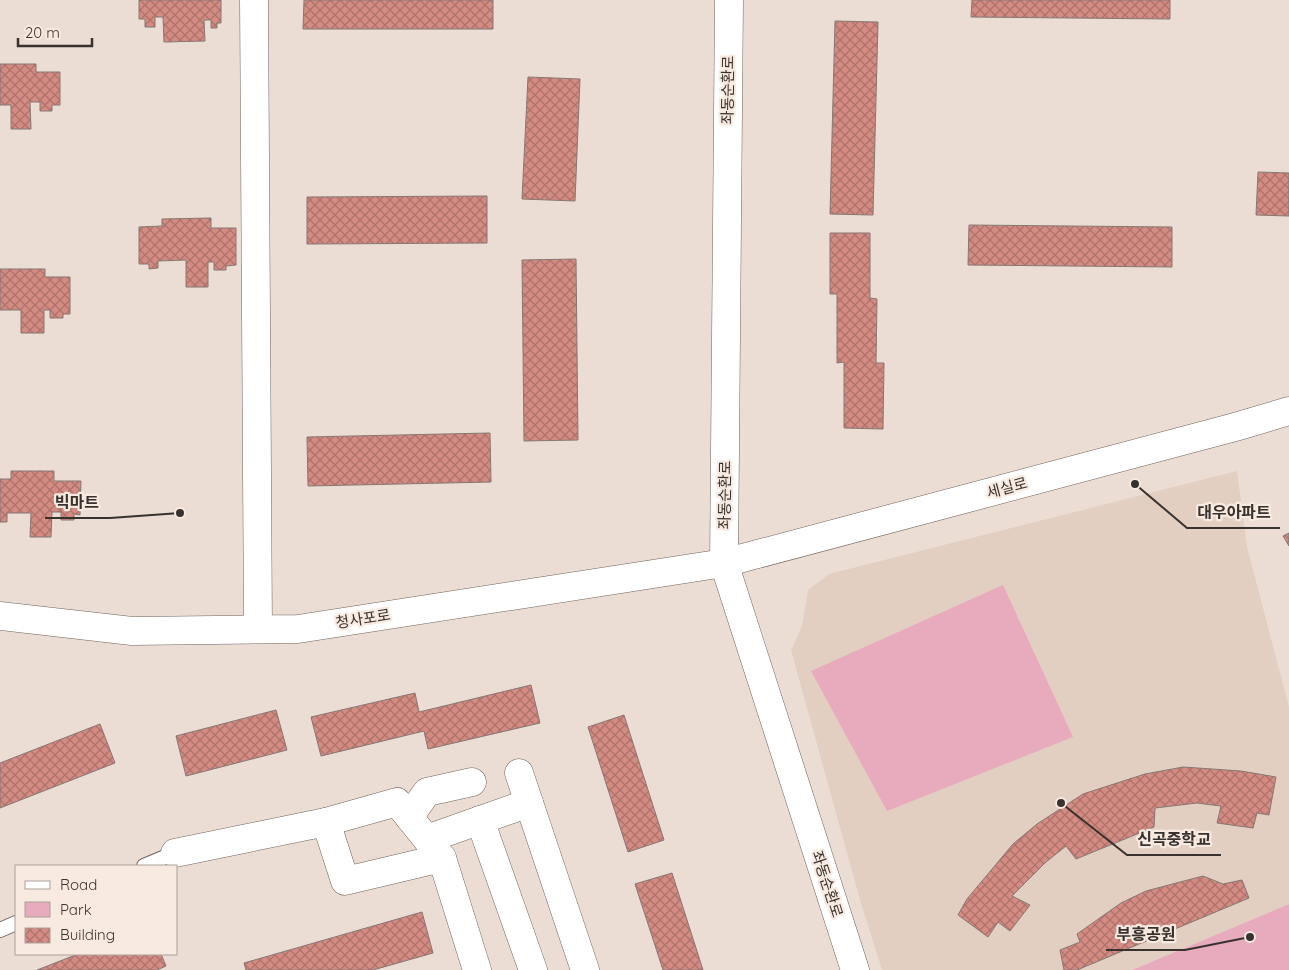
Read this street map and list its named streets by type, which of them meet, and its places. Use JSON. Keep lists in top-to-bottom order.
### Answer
{
  "streets": {
    "street": ["좌동순환로", "세실로", "청사포로"]
  },
  "crossings": [
    ["좌동순환로", "세실로"],
    ["좌동순환로", "청사포로"],
    ["세실로", "청사포로"]
  ],
  "places": [
    "대우아파트",
    "빅마트",
    "신곡중학교",
    "부흥공원"
  ],
  "legend": ["Road", "Park", "Building"],
  "scale_bar": "20 m"
}
